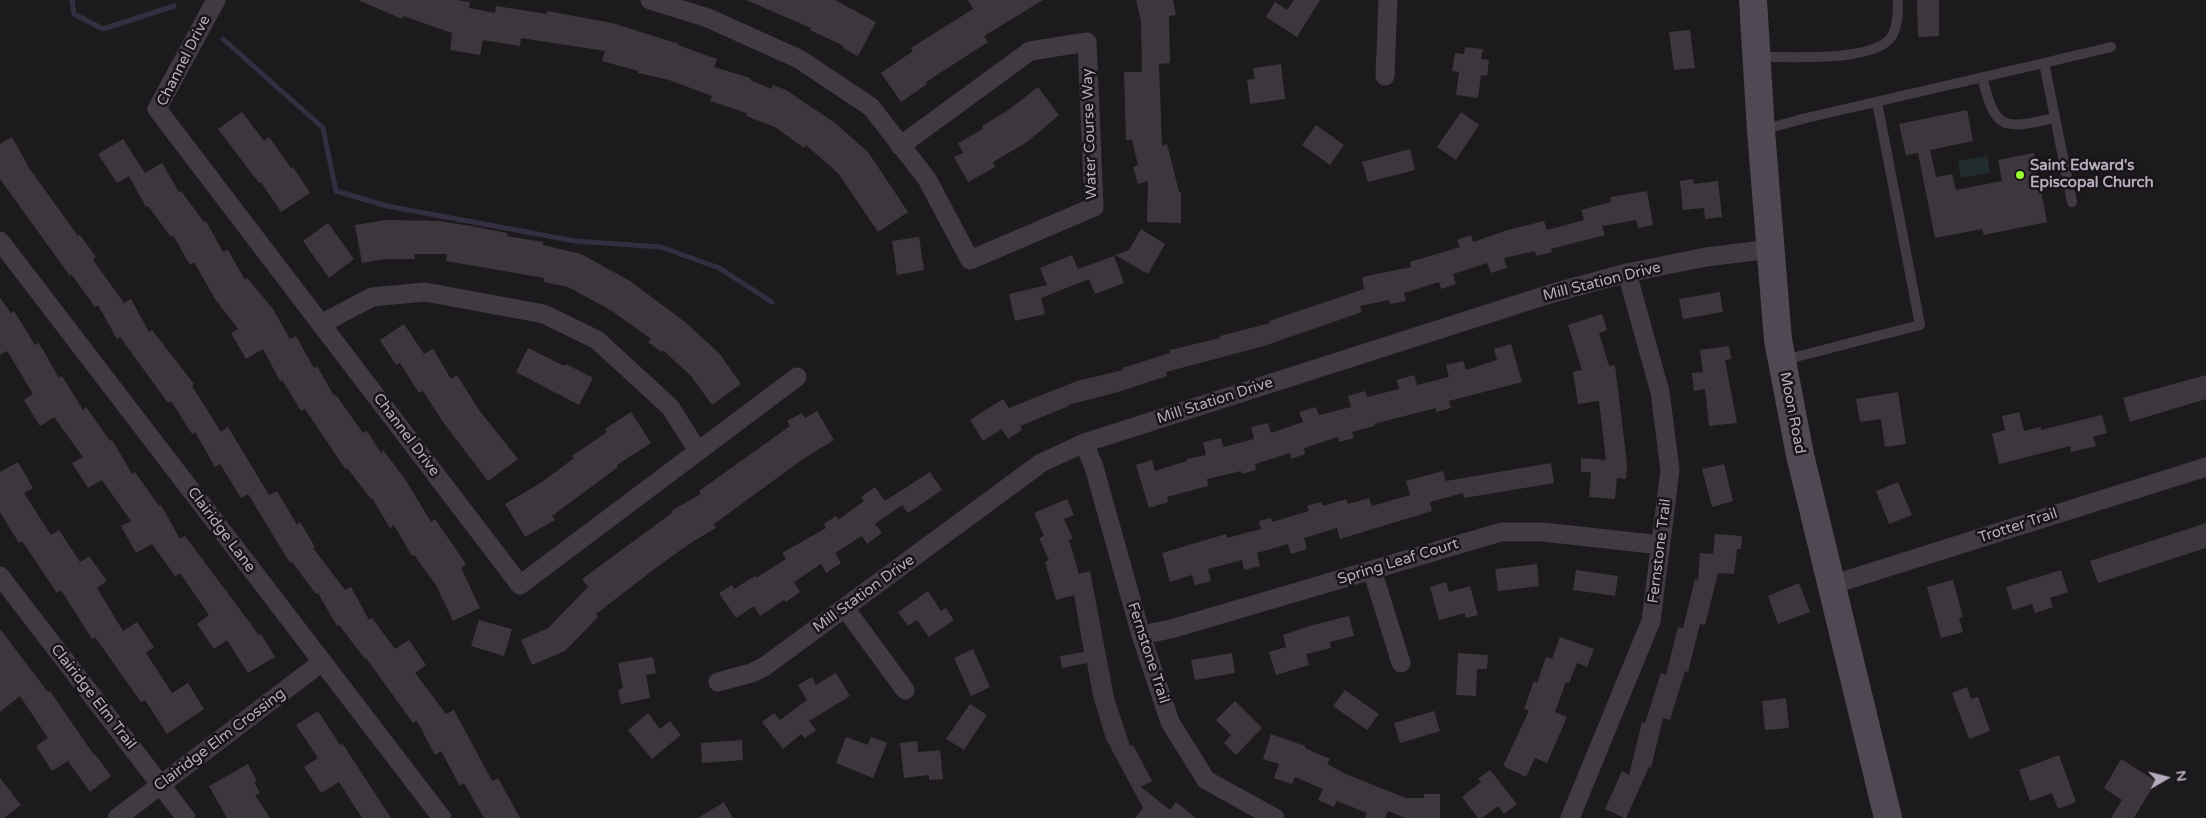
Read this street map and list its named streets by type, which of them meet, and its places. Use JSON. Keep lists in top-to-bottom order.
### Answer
{
  "streets": {
    "street": [
      "Channel Drive",
      "Water Course Way",
      "Mill Station Drive",
      "Moon Road",
      "Trotter Trail",
      "Clairidge Lane",
      "Fernstone Trail",
      "Spring Leaf Court",
      "Clairidge Elm Trail",
      "Clairidge Elm Crossing"
    ]
  },
  "crossings": [
    ["Mill Station Drive", "Moon Road"],
    ["Mill Station Drive", "Fernstone Trail"],
    ["Moon Road", "Trotter Trail"],
    ["Clairidge Lane", "Clairidge Elm Crossing"],
    ["Fernstone Trail", "Spring Leaf Court"],
    ["Clairidge Elm Trail", "Clairidge Elm Crossing"]
  ],
  "places": ["Saint Edward's Episcopal Church"],
  "north": "right"
}
